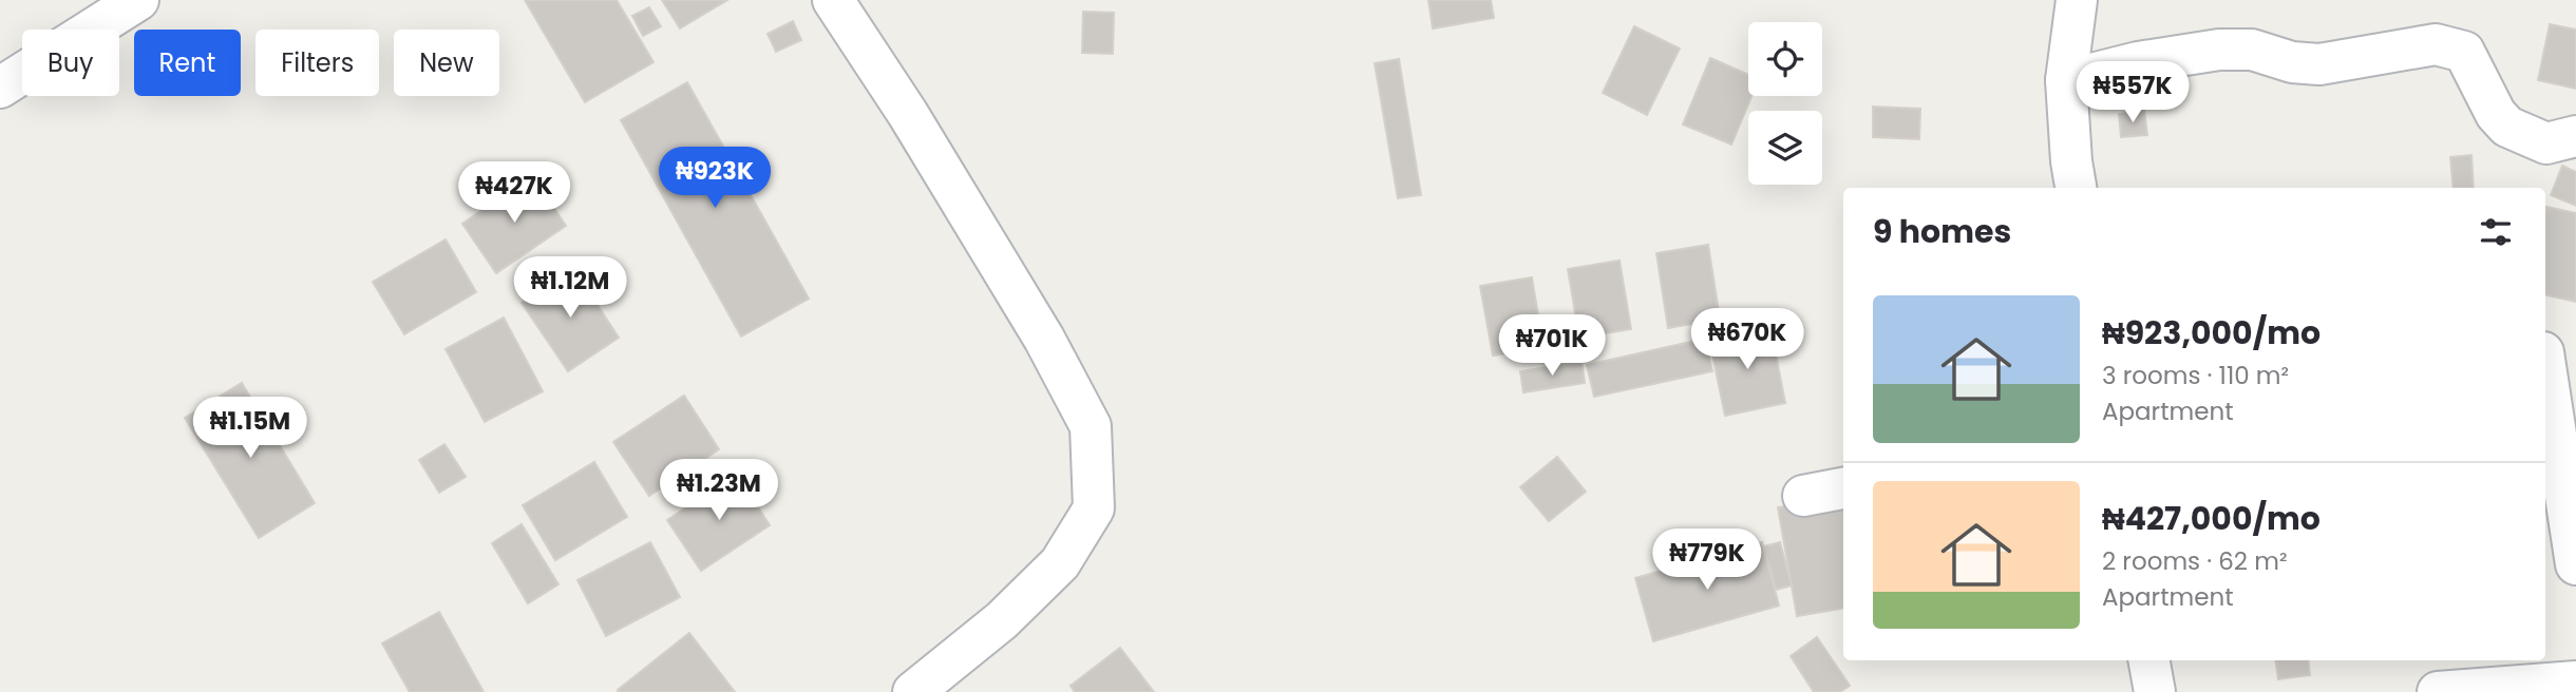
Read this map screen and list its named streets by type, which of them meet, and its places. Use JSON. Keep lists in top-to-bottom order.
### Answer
{
  "page": {
    "chip": [
      "Buy",
      "Rent",
      "Filters",
      "New"
    ],
    "price": [
      "₦557K",
      "₦923K",
      "₦427K",
      "₦1.12M",
      "₦670K",
      "₦701K",
      "₦1.15M",
      "₦1.23M",
      "₦779K"
    ],
    "heading": "9 homes",
    "list": [
      {
        "name": "₦923,000/mo",
        "note": "3 rooms · 110 m² · Apartment"
      },
      {
        "name": "₦427,000/mo",
        "note": "2 rooms · 62 m² · Apartment"
      }
    ]
  }
}
